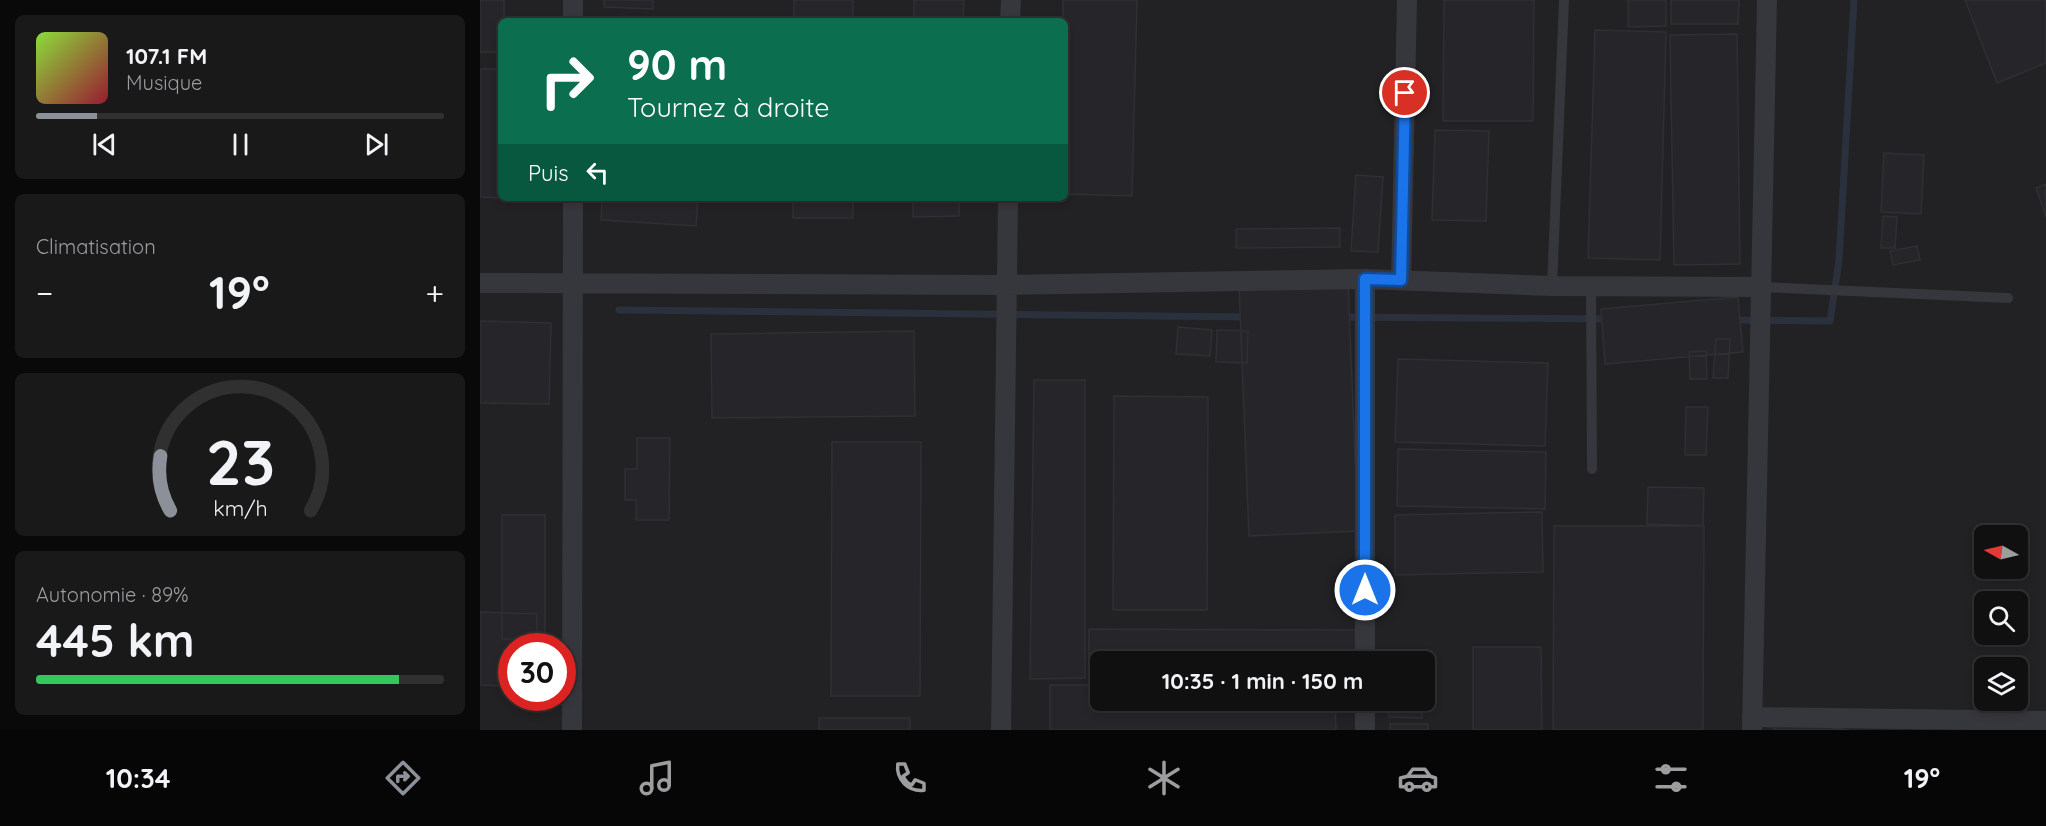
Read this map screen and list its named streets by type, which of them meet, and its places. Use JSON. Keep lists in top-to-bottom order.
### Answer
{
  "north": "left",
  "page": {
    "turn": ["90 m", "Tournez à droite"],
    "song": ["107.1 FM", "Musique"],
    "then": "Puis",
    "tile": [
      "Climatisation",
      ["Autonomie · 89%", "445 km"]
    ],
    "heat": ["−", "19°", "+"],
    "limit": "30",
    "trip": "10:35 · 1 min · 150 m",
    "tabs": ["10:34", "19°"],
    "gauge": ["23", "km/h"]
  }
}
